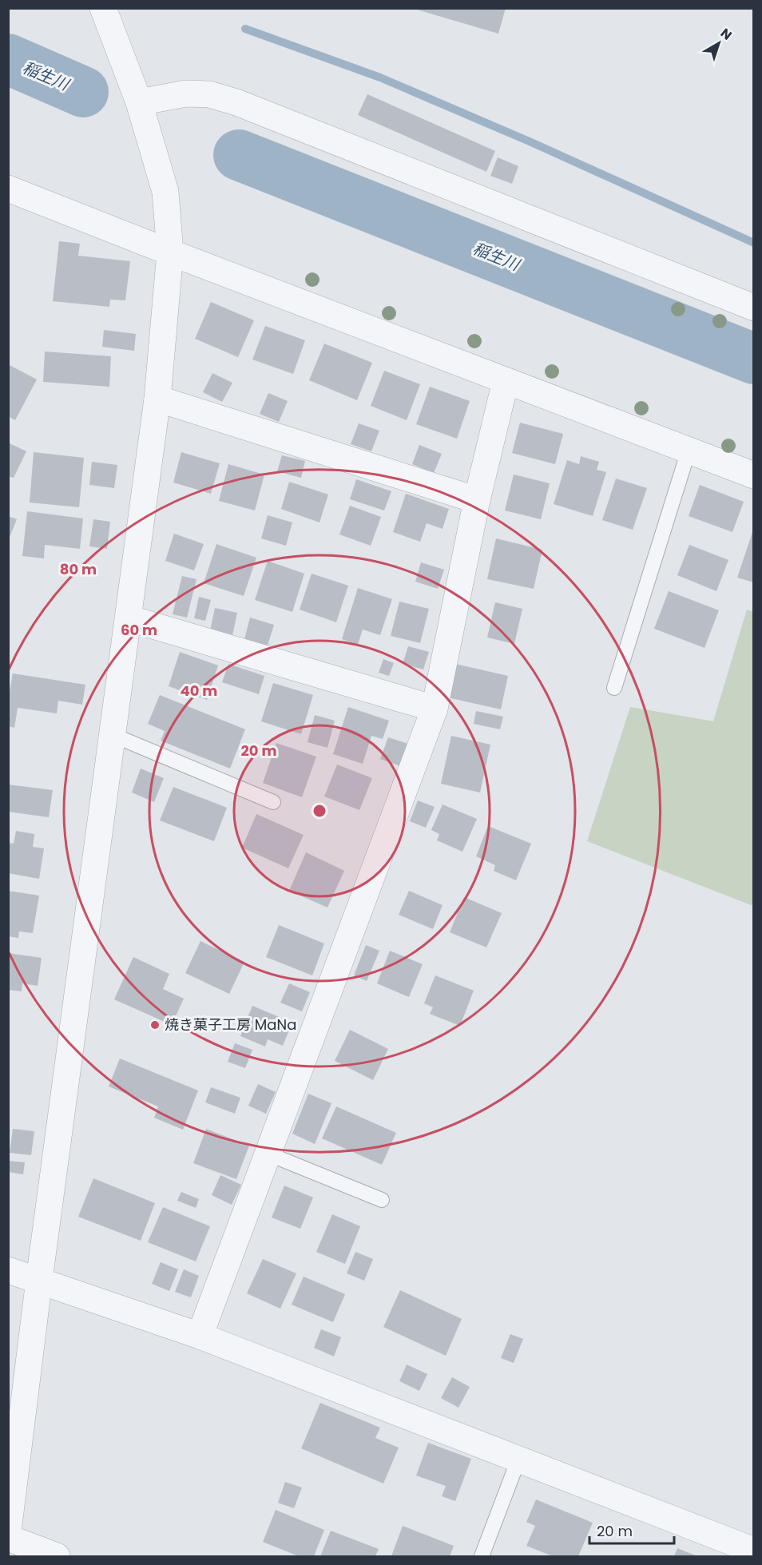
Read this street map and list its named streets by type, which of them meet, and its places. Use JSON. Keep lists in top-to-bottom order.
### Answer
{
  "water": ["稲生川"],
  "places": ["焼き菓子工房 MaNa"],
  "scale_bar": "20 m",
  "north": "top right",
  "rings": [
    "80 m",
    "60 m",
    "40 m",
    "20 m"
  ]
}
